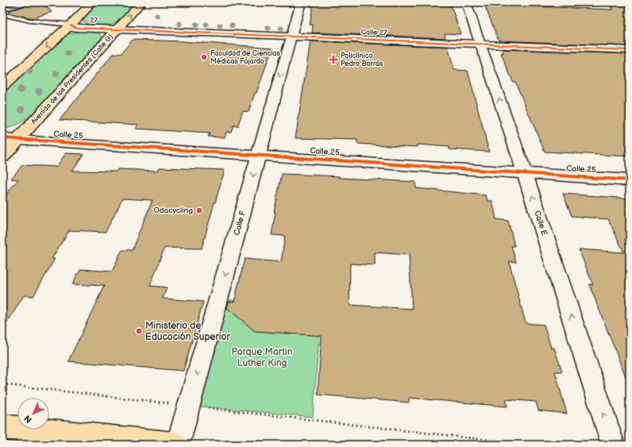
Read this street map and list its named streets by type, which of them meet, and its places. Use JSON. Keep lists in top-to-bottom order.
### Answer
{
  "streets": {
    "main road": ["Avenida de los Presidentes (Calle G)"],
    "street": [
      "27",
      "Calle 27",
      "Calle 25",
      "Calle F",
      "Calle E"
    ]
  },
  "crossings": [
    ["27", "Calle 27"],
    ["27", "Avenida de los Presidentes (Calle G)"],
    ["Calle 27", "Avenida de los Presidentes (Calle G)"],
    ["Calle 27", "Calle F"],
    ["Calle 27", "Calle E"],
    ["Avenida de los Presidentes (Calle G)", "Calle 25"],
    ["Calle 25", "Calle F"],
    ["Calle 25", "Calle E"]
  ],
  "one_way": ["Calle F", "Calle E"],
  "parks": ["Parque Martin Luther King"],
  "places": {
    "other": ["Faculdad de Ciencias Médicas Fajardo", "Odacycling", "Ministerio de Educación Superior"],
    "health": ["Policlínico Pedro Borrás"]
  },
  "north": "bottom left"
}
